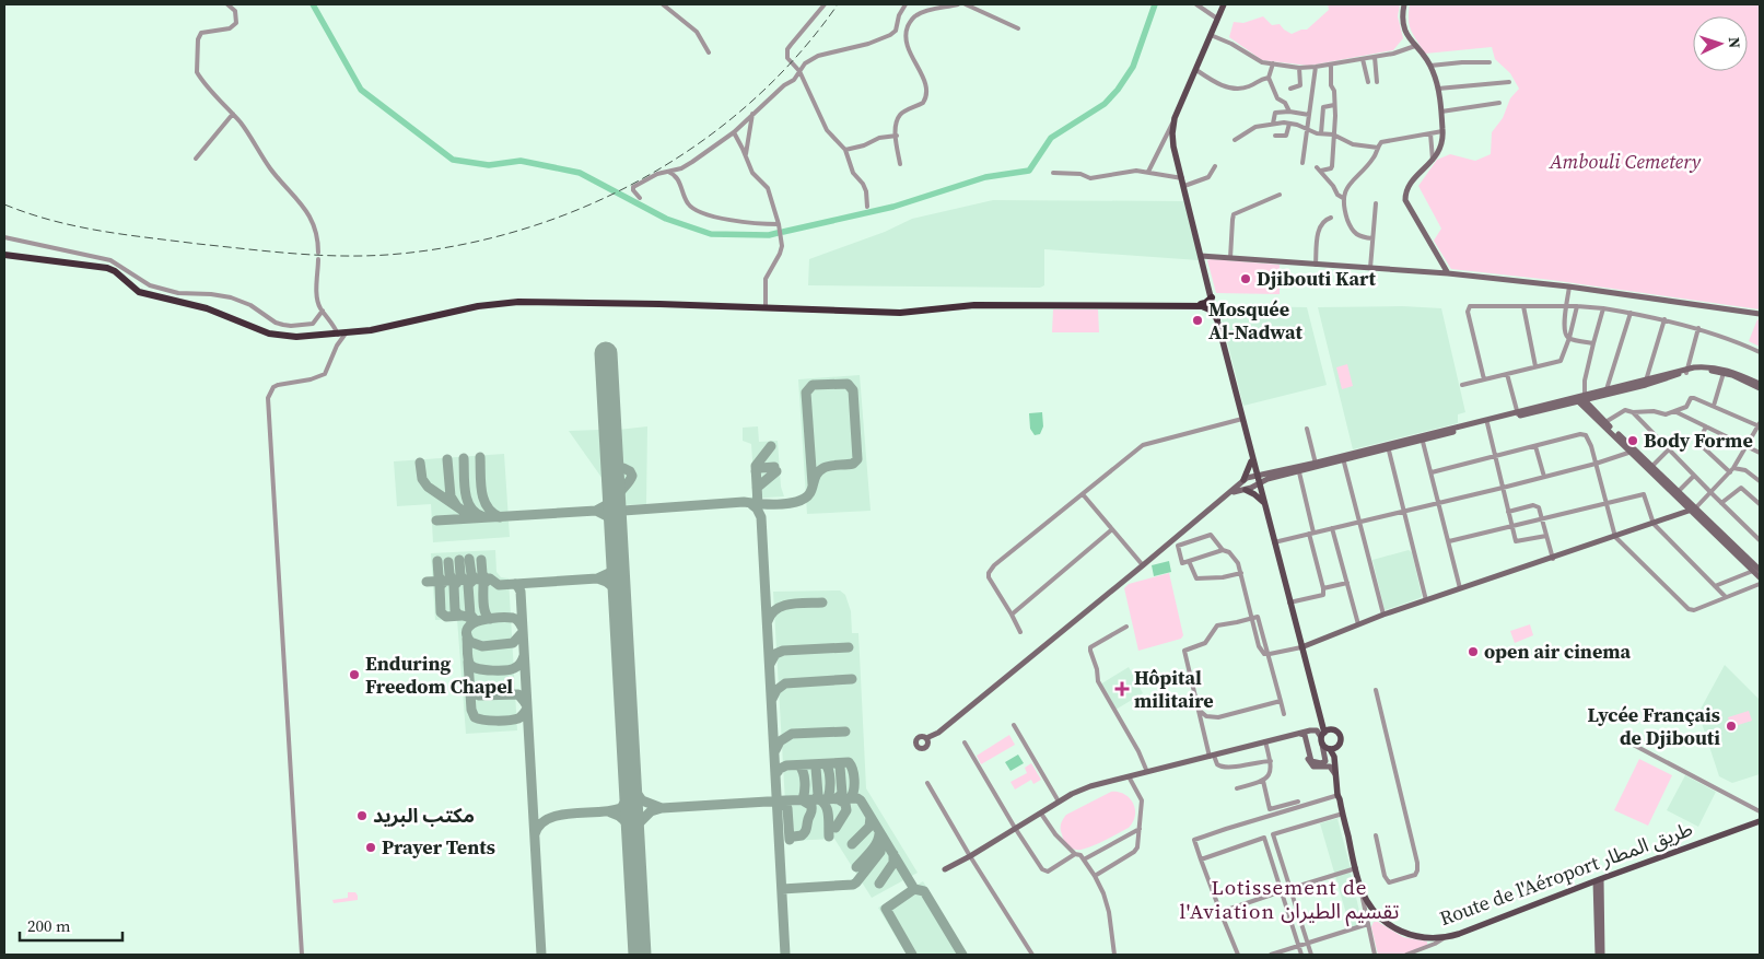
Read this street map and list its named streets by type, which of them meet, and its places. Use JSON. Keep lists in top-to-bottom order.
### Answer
{
  "streets": {
    "main road": ["Route de l'Aéroport طريق المطار"]
  },
  "districts": ["Lotissement de l'Aviation تقسيم الطيران"],
  "parks": ["Ambouli Cemetery"],
  "places": {
    "other": [
      "Djibouti Kart",
      "Mosquée Al-Nadwat",
      "Body Forme",
      "open air cinema",
      "Enduring Freedom Chapel",
      "Lycée Français de Djibouti",
      "مكتب البريد",
      "Prayer Tents"
    ],
    "health": ["Hôpital militaire"]
  },
  "scale_bar": "200 m",
  "north": "right"
}
